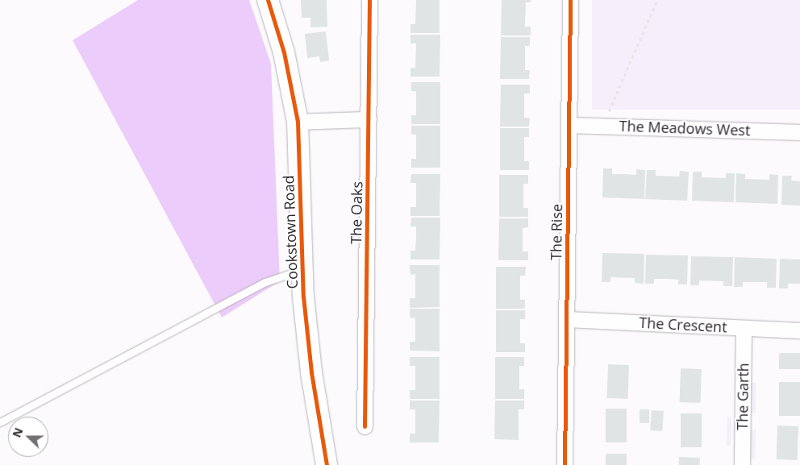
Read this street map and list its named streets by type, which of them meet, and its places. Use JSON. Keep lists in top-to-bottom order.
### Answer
{
  "streets": {
    "street": [
      "The Meadows West",
      "The Oaks",
      "Cookstown Road",
      "The Rise",
      "The Crescent",
      "The Garth"
    ]
  },
  "crossings": [
    ["The Meadows West", "The Rise"],
    ["The Rise", "The Crescent"],
    ["The Crescent", "The Garth"]
  ],
  "north": "left"
}
